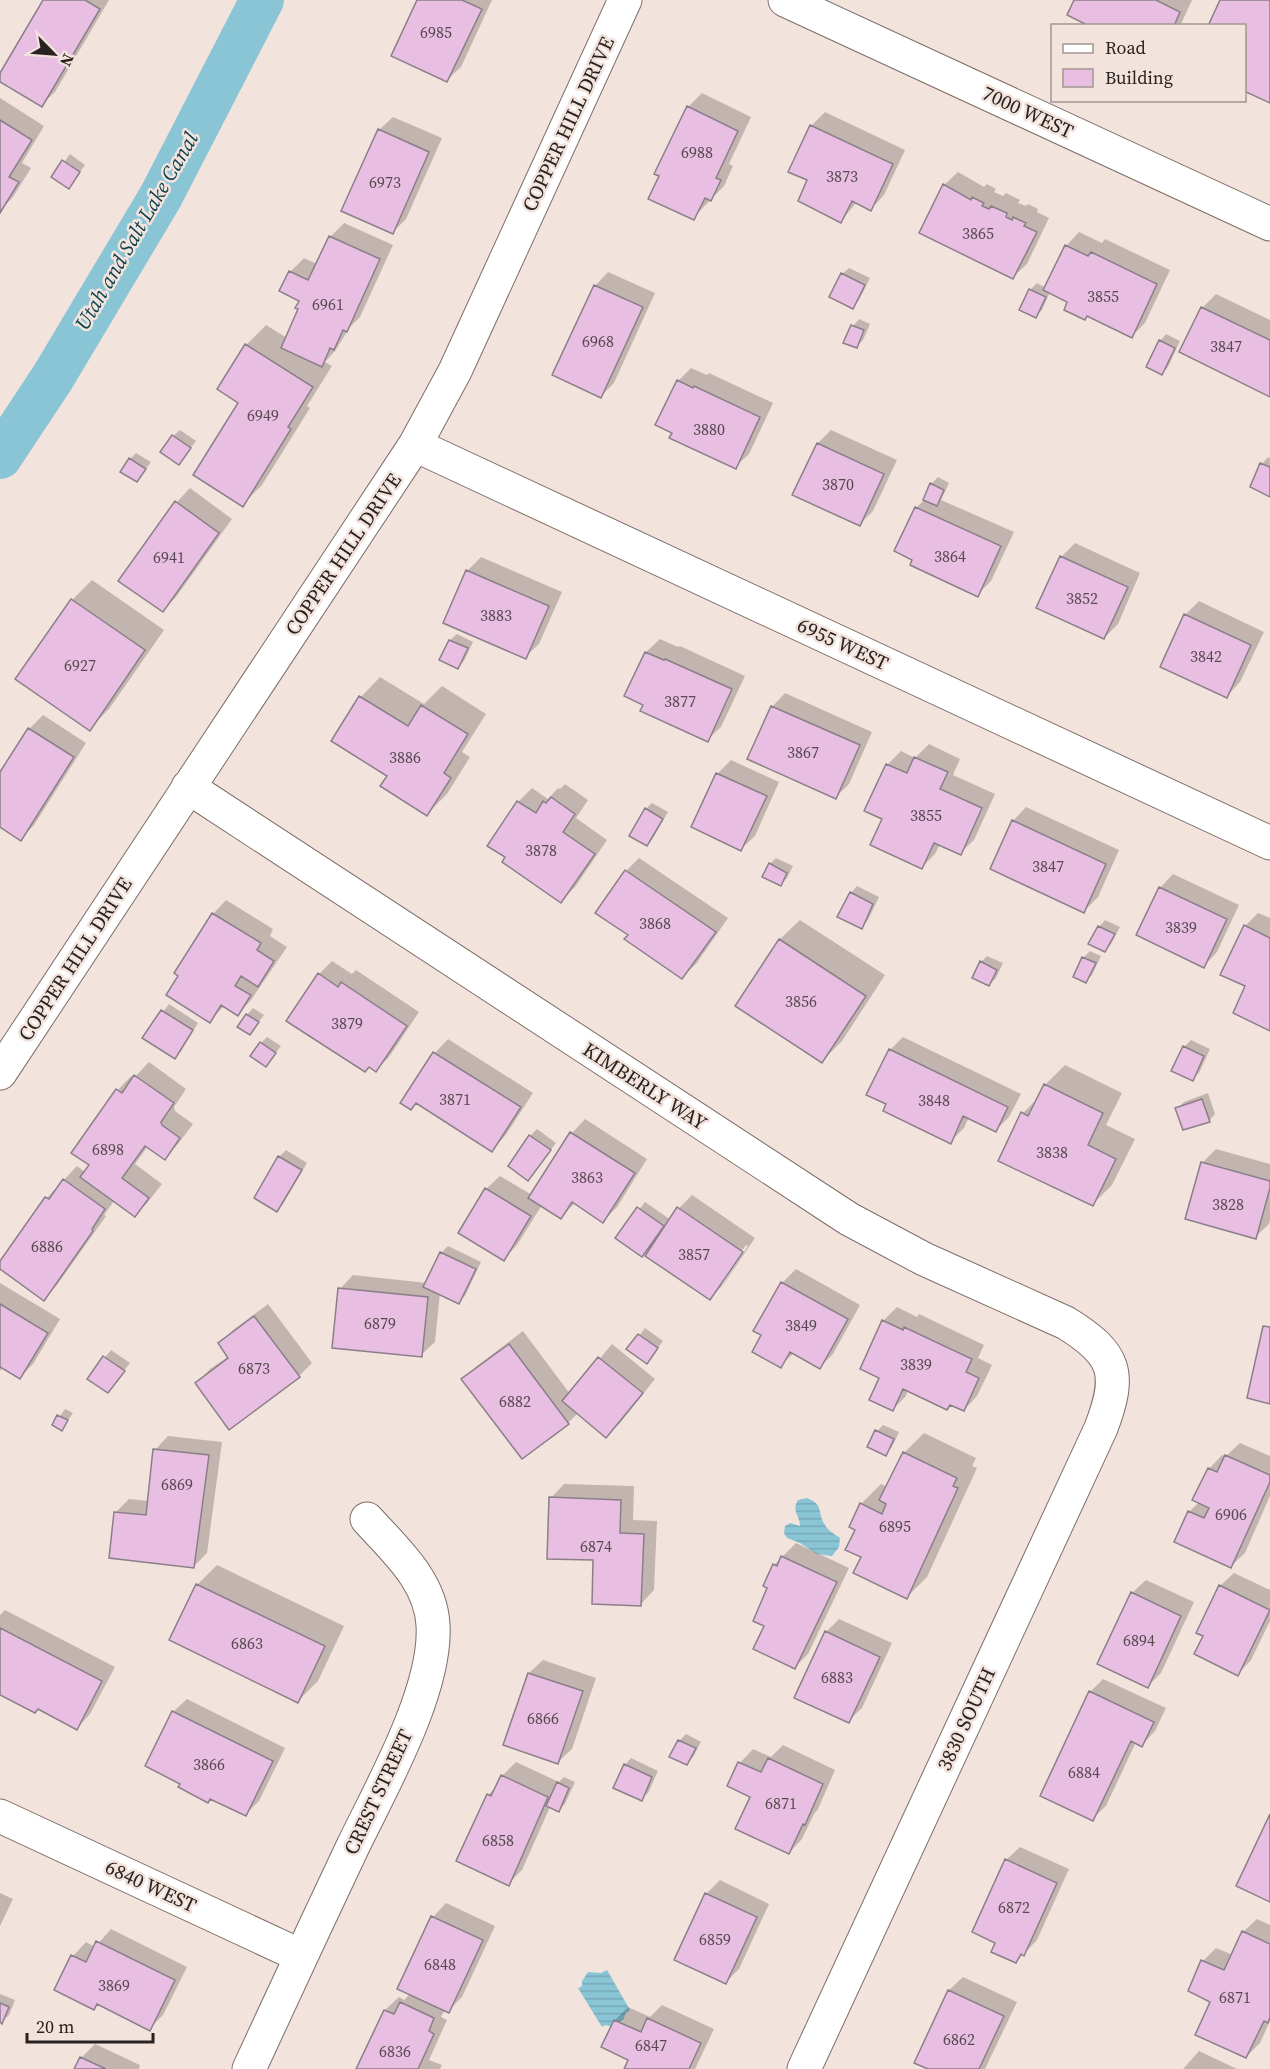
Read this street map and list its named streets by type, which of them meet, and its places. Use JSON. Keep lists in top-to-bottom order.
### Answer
{
  "streets": {
    "street": [
      "7000 WEST",
      "COPPER HILL DRIVE",
      "6955 WEST",
      "KIMBERLY WAY",
      "3830 SOUTH",
      "CREST STREET",
      "6840 WEST"
    ]
  },
  "crossings": [
    ["COPPER HILL DRIVE", "6955 WEST"],
    ["COPPER HILL DRIVE", "KIMBERLY WAY"],
    ["KIMBERLY WAY", "3830 SOUTH"],
    ["CREST STREET", "6840 WEST"]
  ],
  "water": ["Utah and Salt Lake Canal"],
  "house_numbers": [
    "6985",
    "6988",
    "3873",
    "6973",
    "3865",
    "3855",
    "6961",
    "6968",
    "3847",
    "6949",
    "3880",
    "3870",
    "3864",
    "6941",
    "3852",
    "3883",
    "3842",
    "6927",
    "3877",
    "3867",
    "3886",
    "3855",
    "3878",
    "3847",
    "3868",
    "3839",
    "3856",
    "3879",
    "3871",
    "3848",
    "6898",
    "3838",
    "3863",
    "3828",
    "6886",
    "3857",
    "6879",
    "3849",
    "3839",
    "6873",
    "6882",
    "6869",
    "6906",
    "6895",
    "6874",
    "6894",
    "6863",
    "6883",
    "6866",
    "3866",
    "6884",
    "6871",
    "6858",
    "6872",
    "6859",
    "6848",
    "3869",
    "6871",
    "6862",
    "6847",
    "6836"
  ],
  "legend": ["Road", "Building"],
  "scale_bar": "20 m",
  "north": "bottom right"
}
